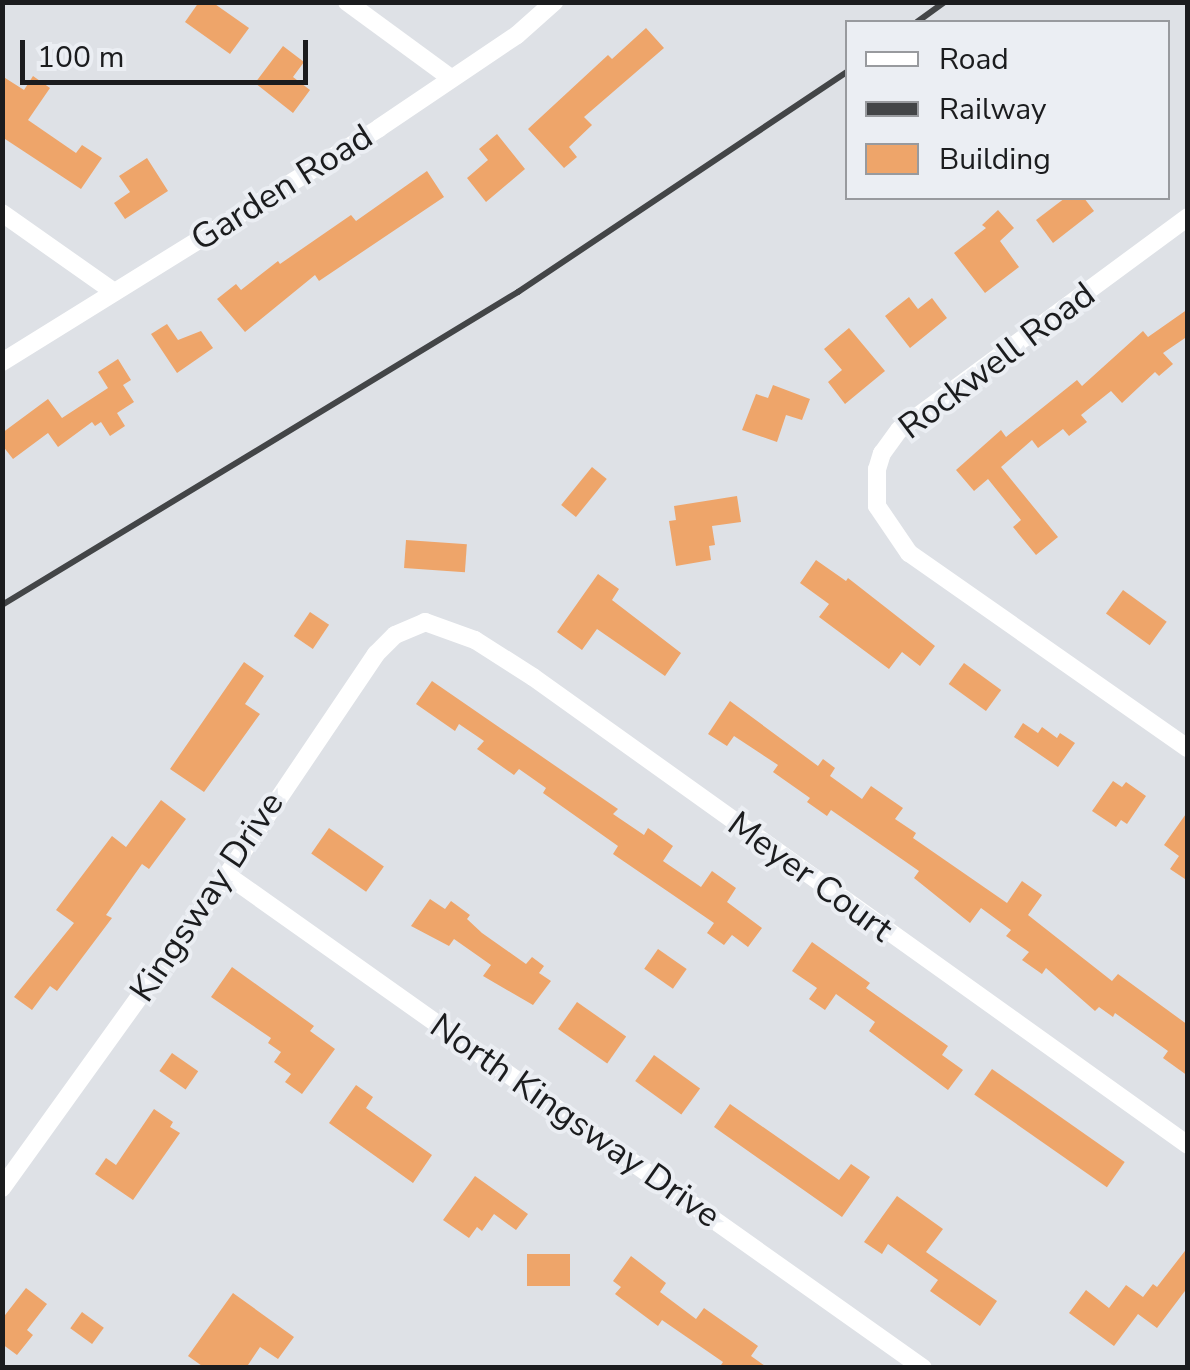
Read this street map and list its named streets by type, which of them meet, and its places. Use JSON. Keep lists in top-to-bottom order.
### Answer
{
  "streets": {
    "street": [
      "Garden Road",
      "Rockwell Road",
      "Meyer Court",
      "Kingsway Drive",
      "North Kingsway Drive"
    ]
  },
  "crossings": [
    ["Meyer Court", "Kingsway Drive"],
    ["Kingsway Drive", "North Kingsway Drive"]
  ],
  "legend": ["Road", "Railway", "Building"],
  "scale_bar": "100 m"
}
